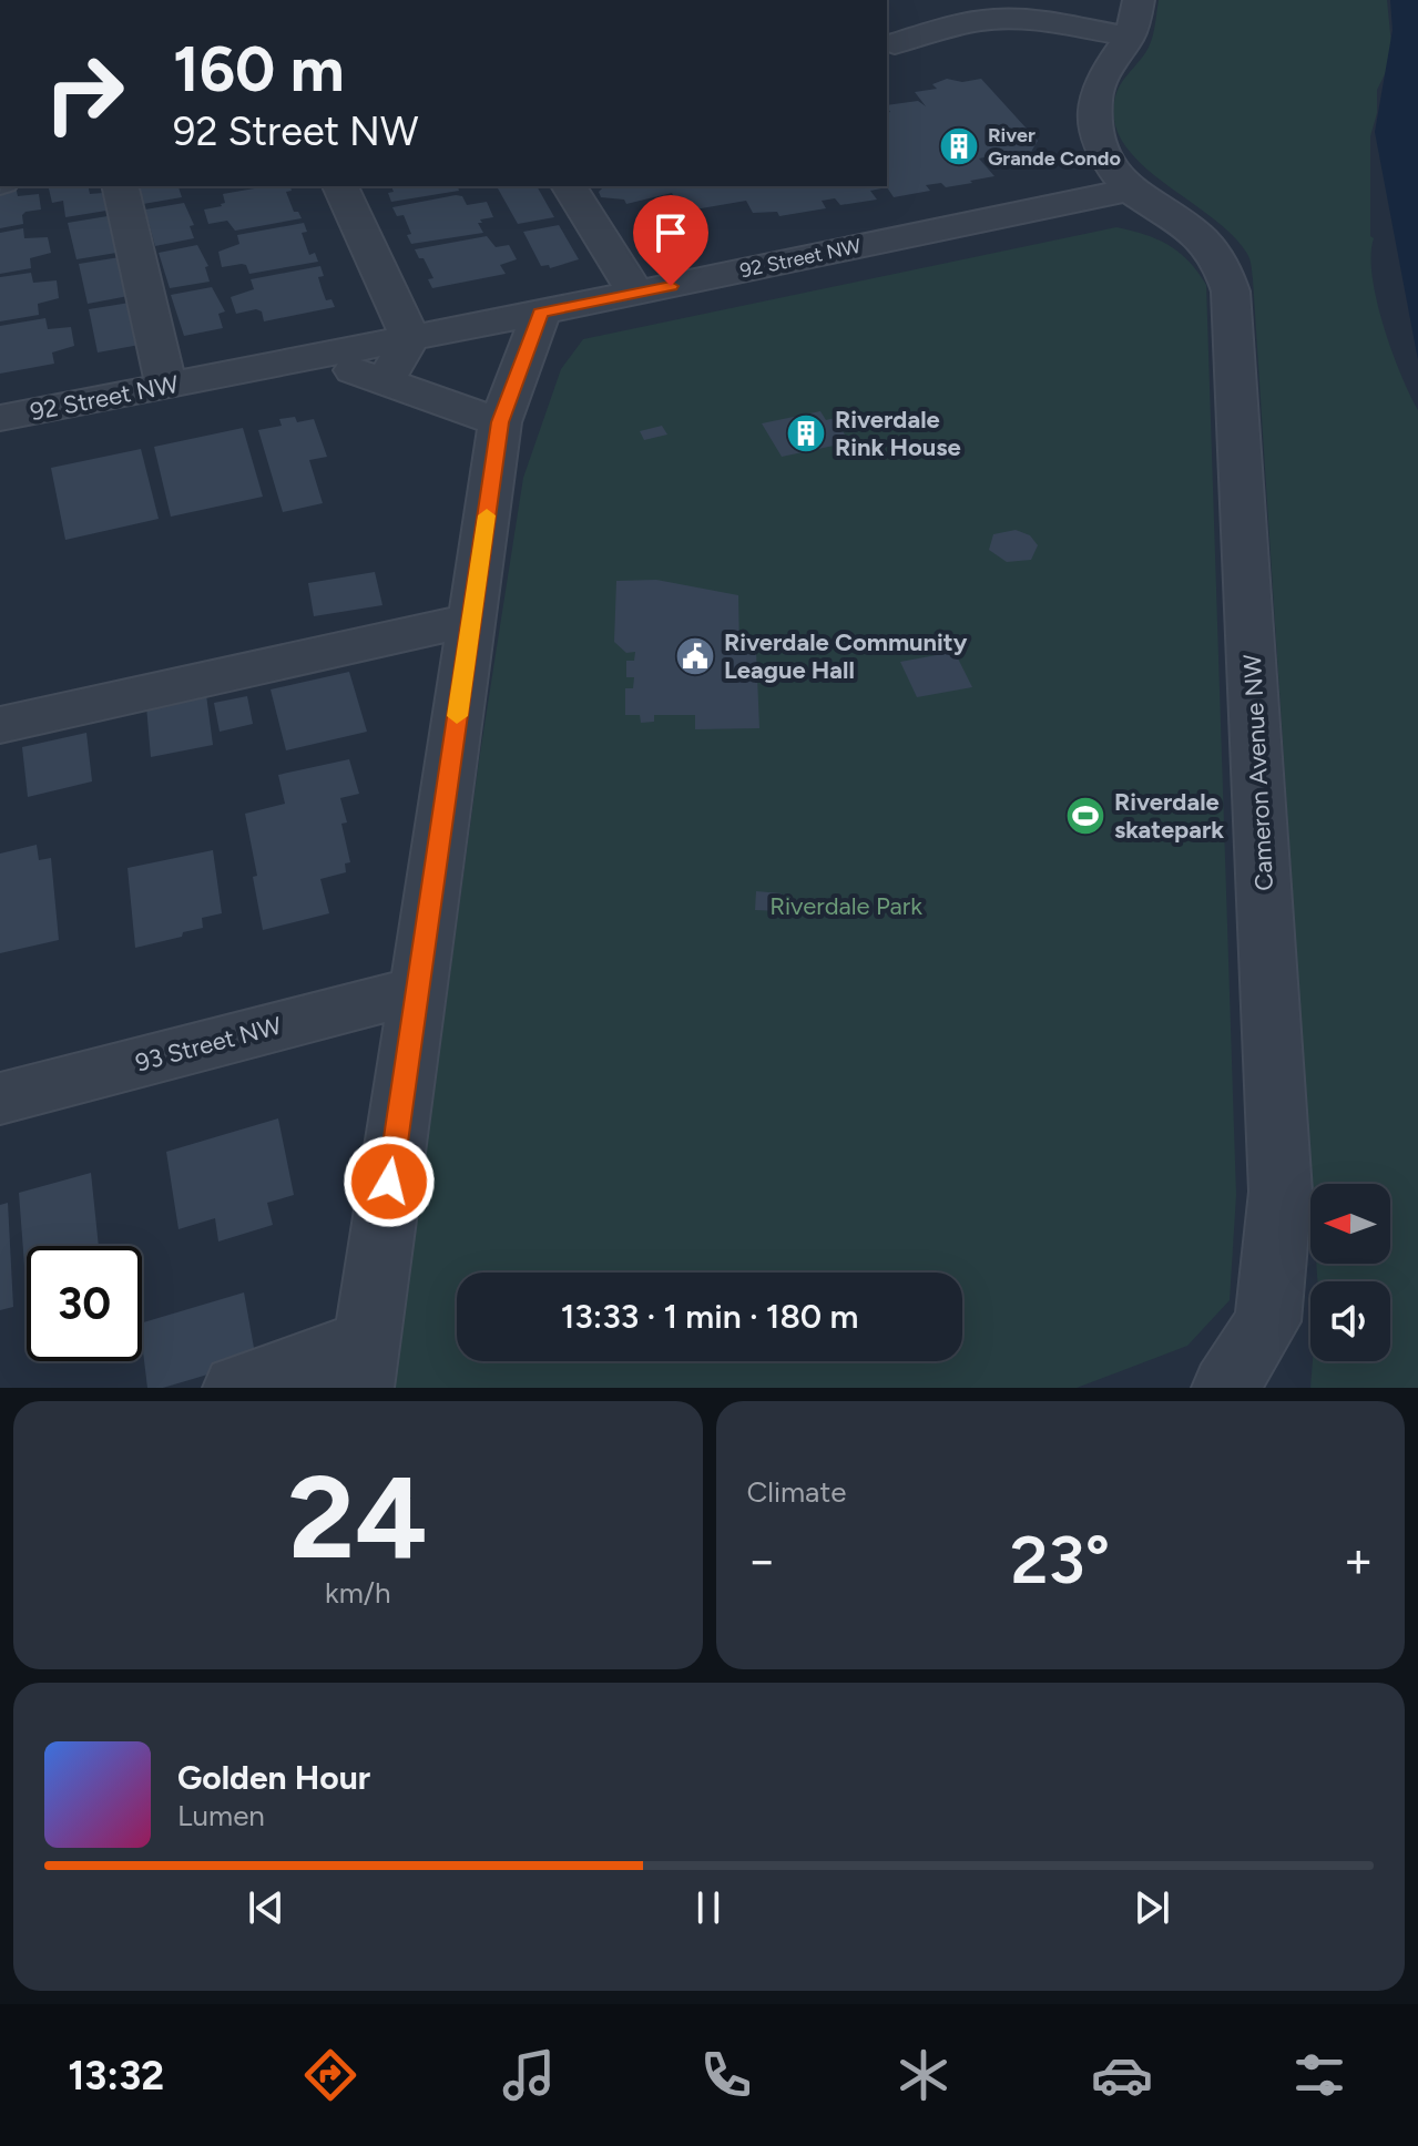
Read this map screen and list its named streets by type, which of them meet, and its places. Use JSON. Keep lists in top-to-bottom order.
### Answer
{
  "streets": {
    "street": ["92 Street NW", "Cameron Avenue NW", "93 Street NW"]
  },
  "crossings": [
    ["92 Street NW", "Cameron Avenue NW"]
  ],
  "parks": ["Riverdale Park"],
  "places": {
    "building": ["River Grande Condo", "Riverdale Rink House"],
    "public building": ["Riverdale Community League Hall"],
    "sports": ["Riverdale skatepark"]
  },
  "north": "left",
  "page": {
    "turn": ["160 m", "92 Street NW"],
    "limit": "30",
    "trip": "13:33 · 1 min · 180 m",
    "tile": [
      ["24", "km/h"],
      "Climate"
    ],
    "heat": ["−", "23°", "+"],
    "song": ["Golden Hour", "Lumen"],
    "tabs": "13:32"
  }
}
